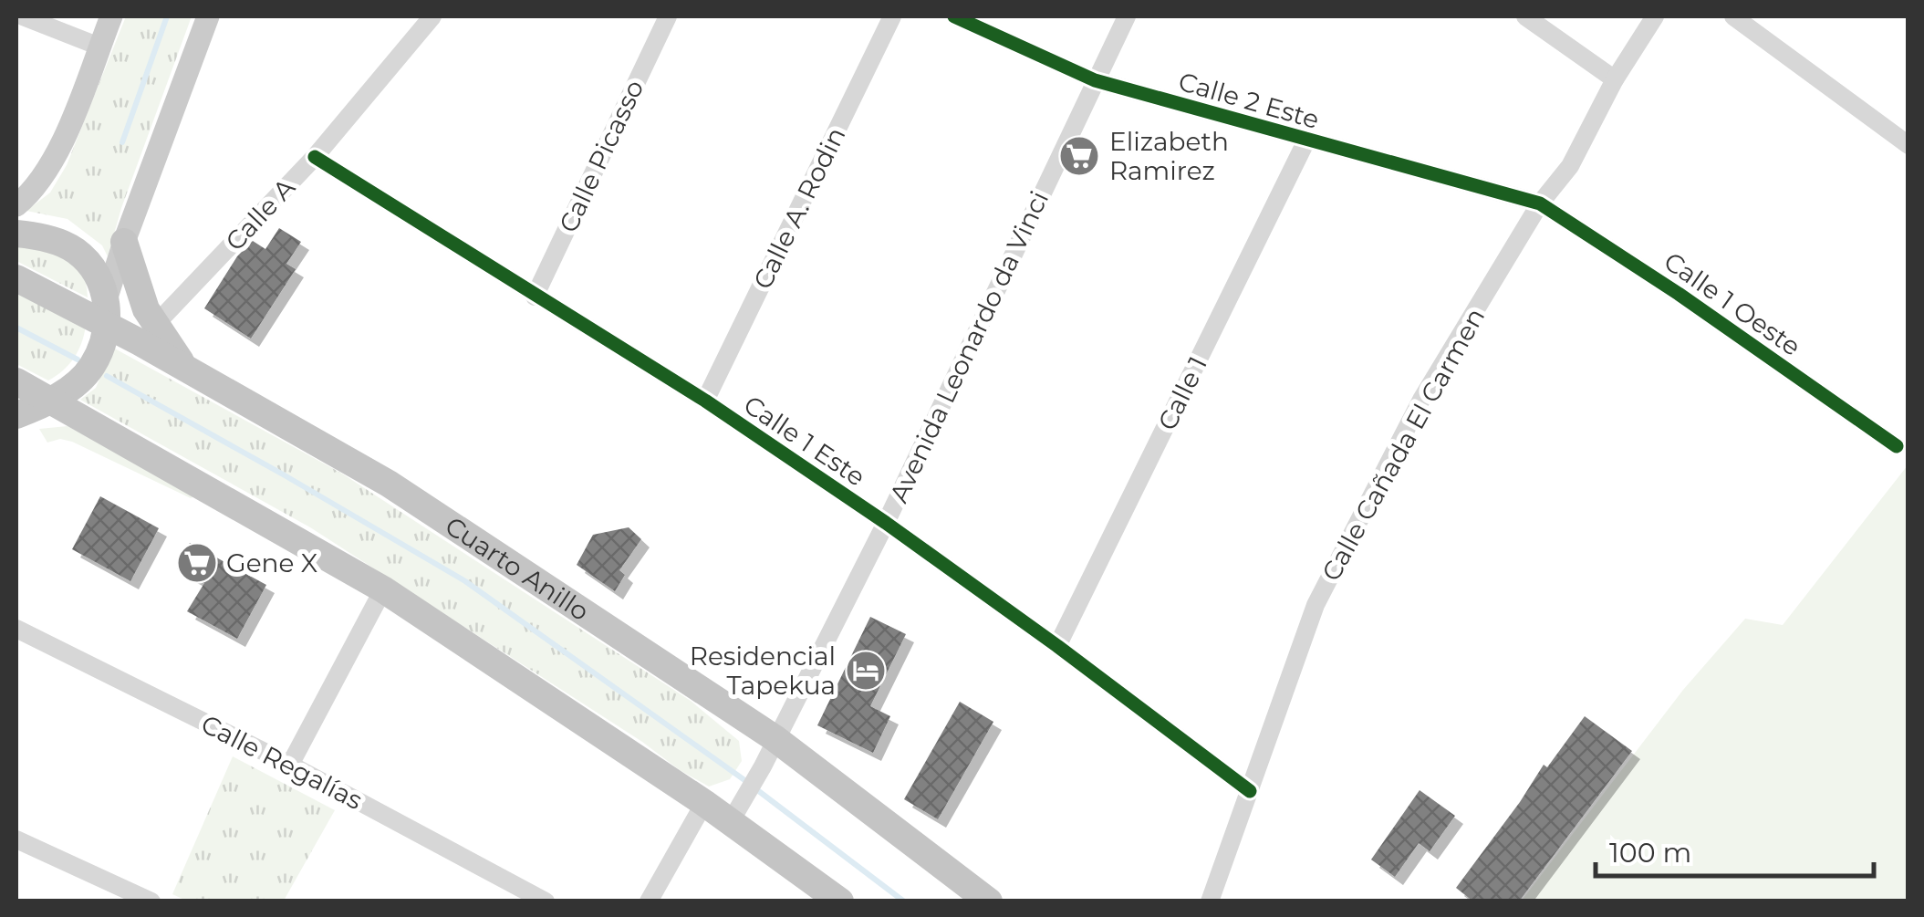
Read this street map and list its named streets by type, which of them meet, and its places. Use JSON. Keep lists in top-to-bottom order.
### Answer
{
  "streets": {
    "highway": ["Cuarto Anillo"],
    "street": [
      "Calle 2 Este",
      "Calle Picasso",
      "Calle A. Rodin",
      "Calle A",
      "Calle 1 Oeste",
      "Avenida Leonardo da Vinci",
      "Calle 1",
      "Calle 1 Este",
      "Calle Cañada El Carmen",
      "Calle Regalías"
    ]
  },
  "crossings": [
    ["Calle 2 Este", "Calle 1 Oeste"],
    ["Calle 2 Este", "Avenida Leonardo da Vinci"],
    ["Calle 2 Este", "Calle 1"],
    ["Calle 2 Este", "Calle Cañada El Carmen"],
    ["Calle Picasso", "Calle 1 Este"],
    ["Calle A. Rodin", "Calle 1 Este"],
    ["Calle A", "Calle 1 Este"],
    ["Calle 1 Oeste", "Calle Cañada El Carmen"],
    ["Avenida Leonardo da Vinci", "Calle 1 Este"],
    ["Avenida Leonardo da Vinci", "Cuarto Anillo"],
    ["Calle 1", "Calle 1 Este"],
    ["Calle 1 Este", "Calle Cañada El Carmen"]
  ],
  "places": {
    "supermarket": ["Elizabeth Ramirez", "Gene X"],
    "hotel": ["Residencial Tapekua"]
  },
  "scale_bar": "100 m"
}
